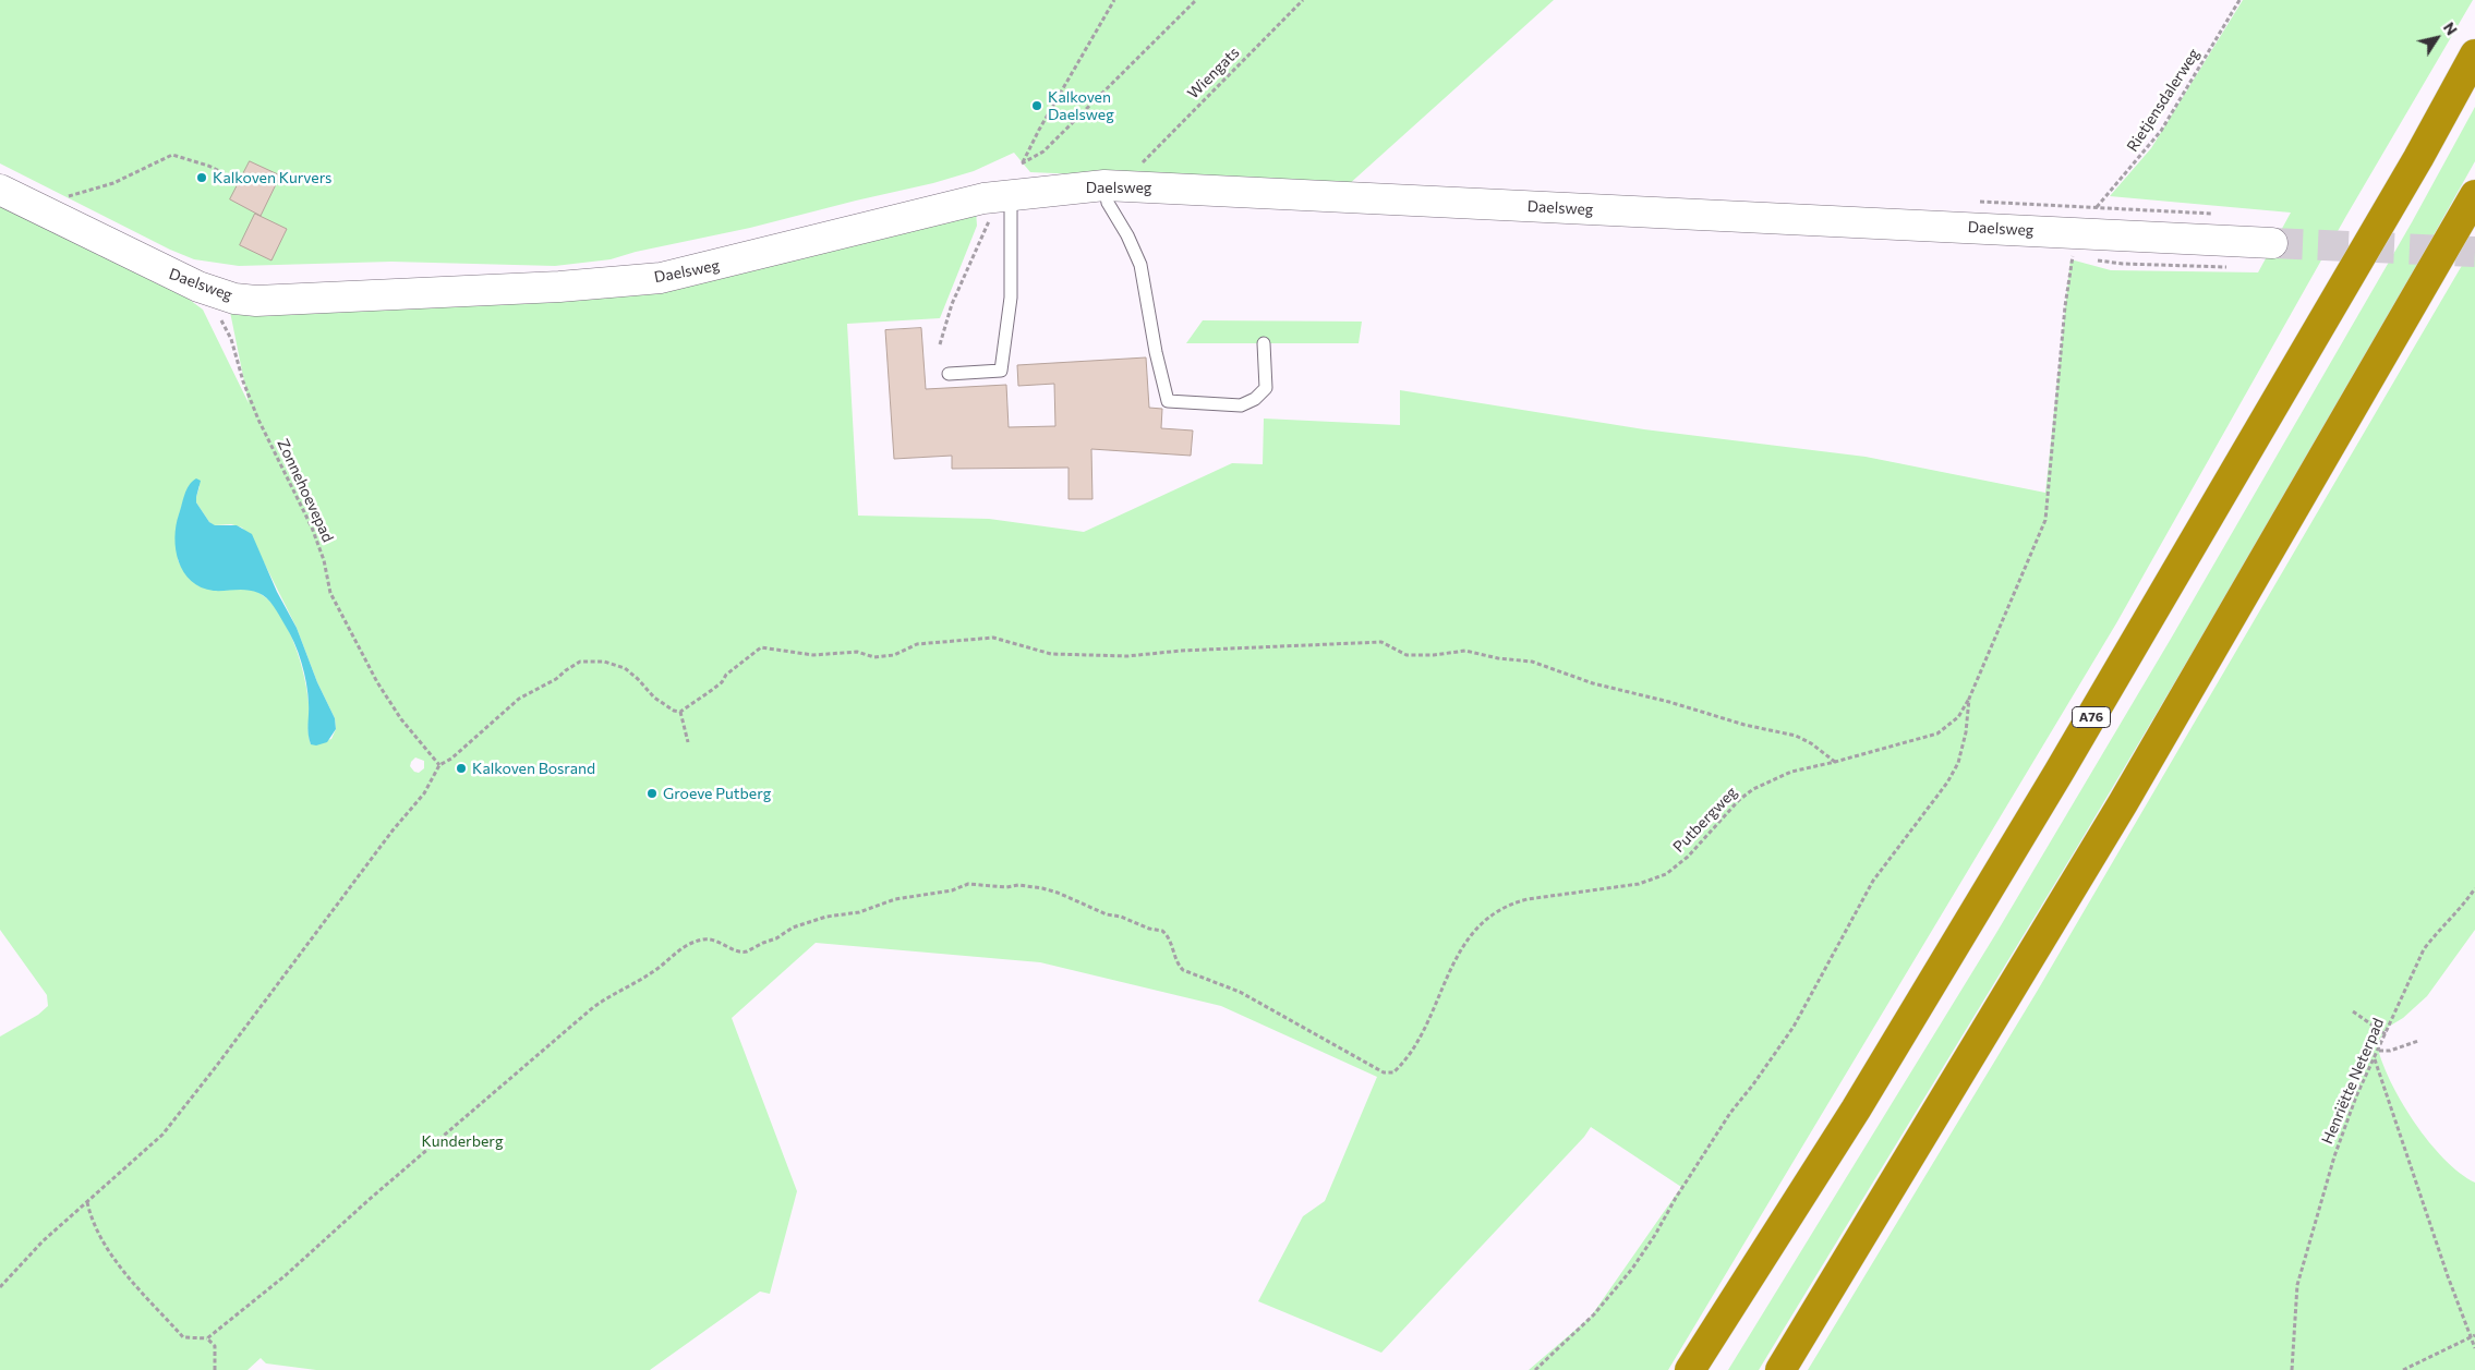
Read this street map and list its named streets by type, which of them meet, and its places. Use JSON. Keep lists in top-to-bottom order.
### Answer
{
  "streets": {
    "highway": ["A76"],
    "street": ["Daelsweg"],
    "path": [
      "Wiengats",
      "Rietjensdalerweg",
      "Zonnehoevepad",
      "Putbergweg",
      "Henriëtte Neterpad"
    ]
  },
  "parks": ["Kunderberg"],
  "places": [
    "Kalkoven Daelsweg",
    "Kalkoven Kurvers",
    "Kalkoven Bosrand",
    "Groeve Putberg"
  ],
  "north": "top right"
}
